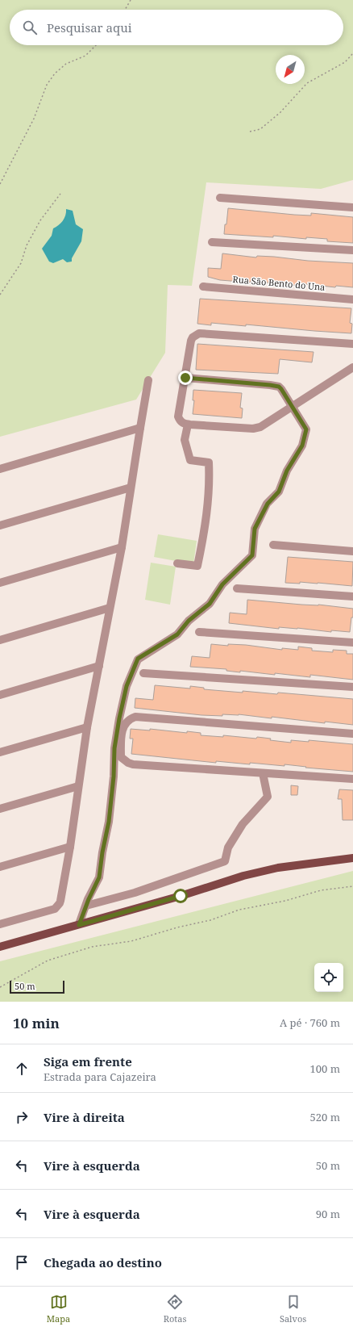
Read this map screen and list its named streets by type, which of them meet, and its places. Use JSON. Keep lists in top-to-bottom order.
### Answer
{
  "streets": {
    "street": ["Rua São Bento do Una"]
  },
  "scale_bar": "50 m",
  "north": "bottom left",
  "page": {
    "search": "Pesquisar aqui",
    "scale": "50 m",
    "heading": ["10 min", "A pé · 760 m"],
    "list": [
      ["Siga em frente", "Estrada para Cajazeira", "100 m"],
      ["Vire à direita", "520 m"],
      ["Vire à esquerda", "50 m"],
      ["Vire à esquerda", "90 m"],
      "Chegada ao destino"
    ],
    "nav": ["Mapa", "Rotas", "Salvos"]
  }
}
